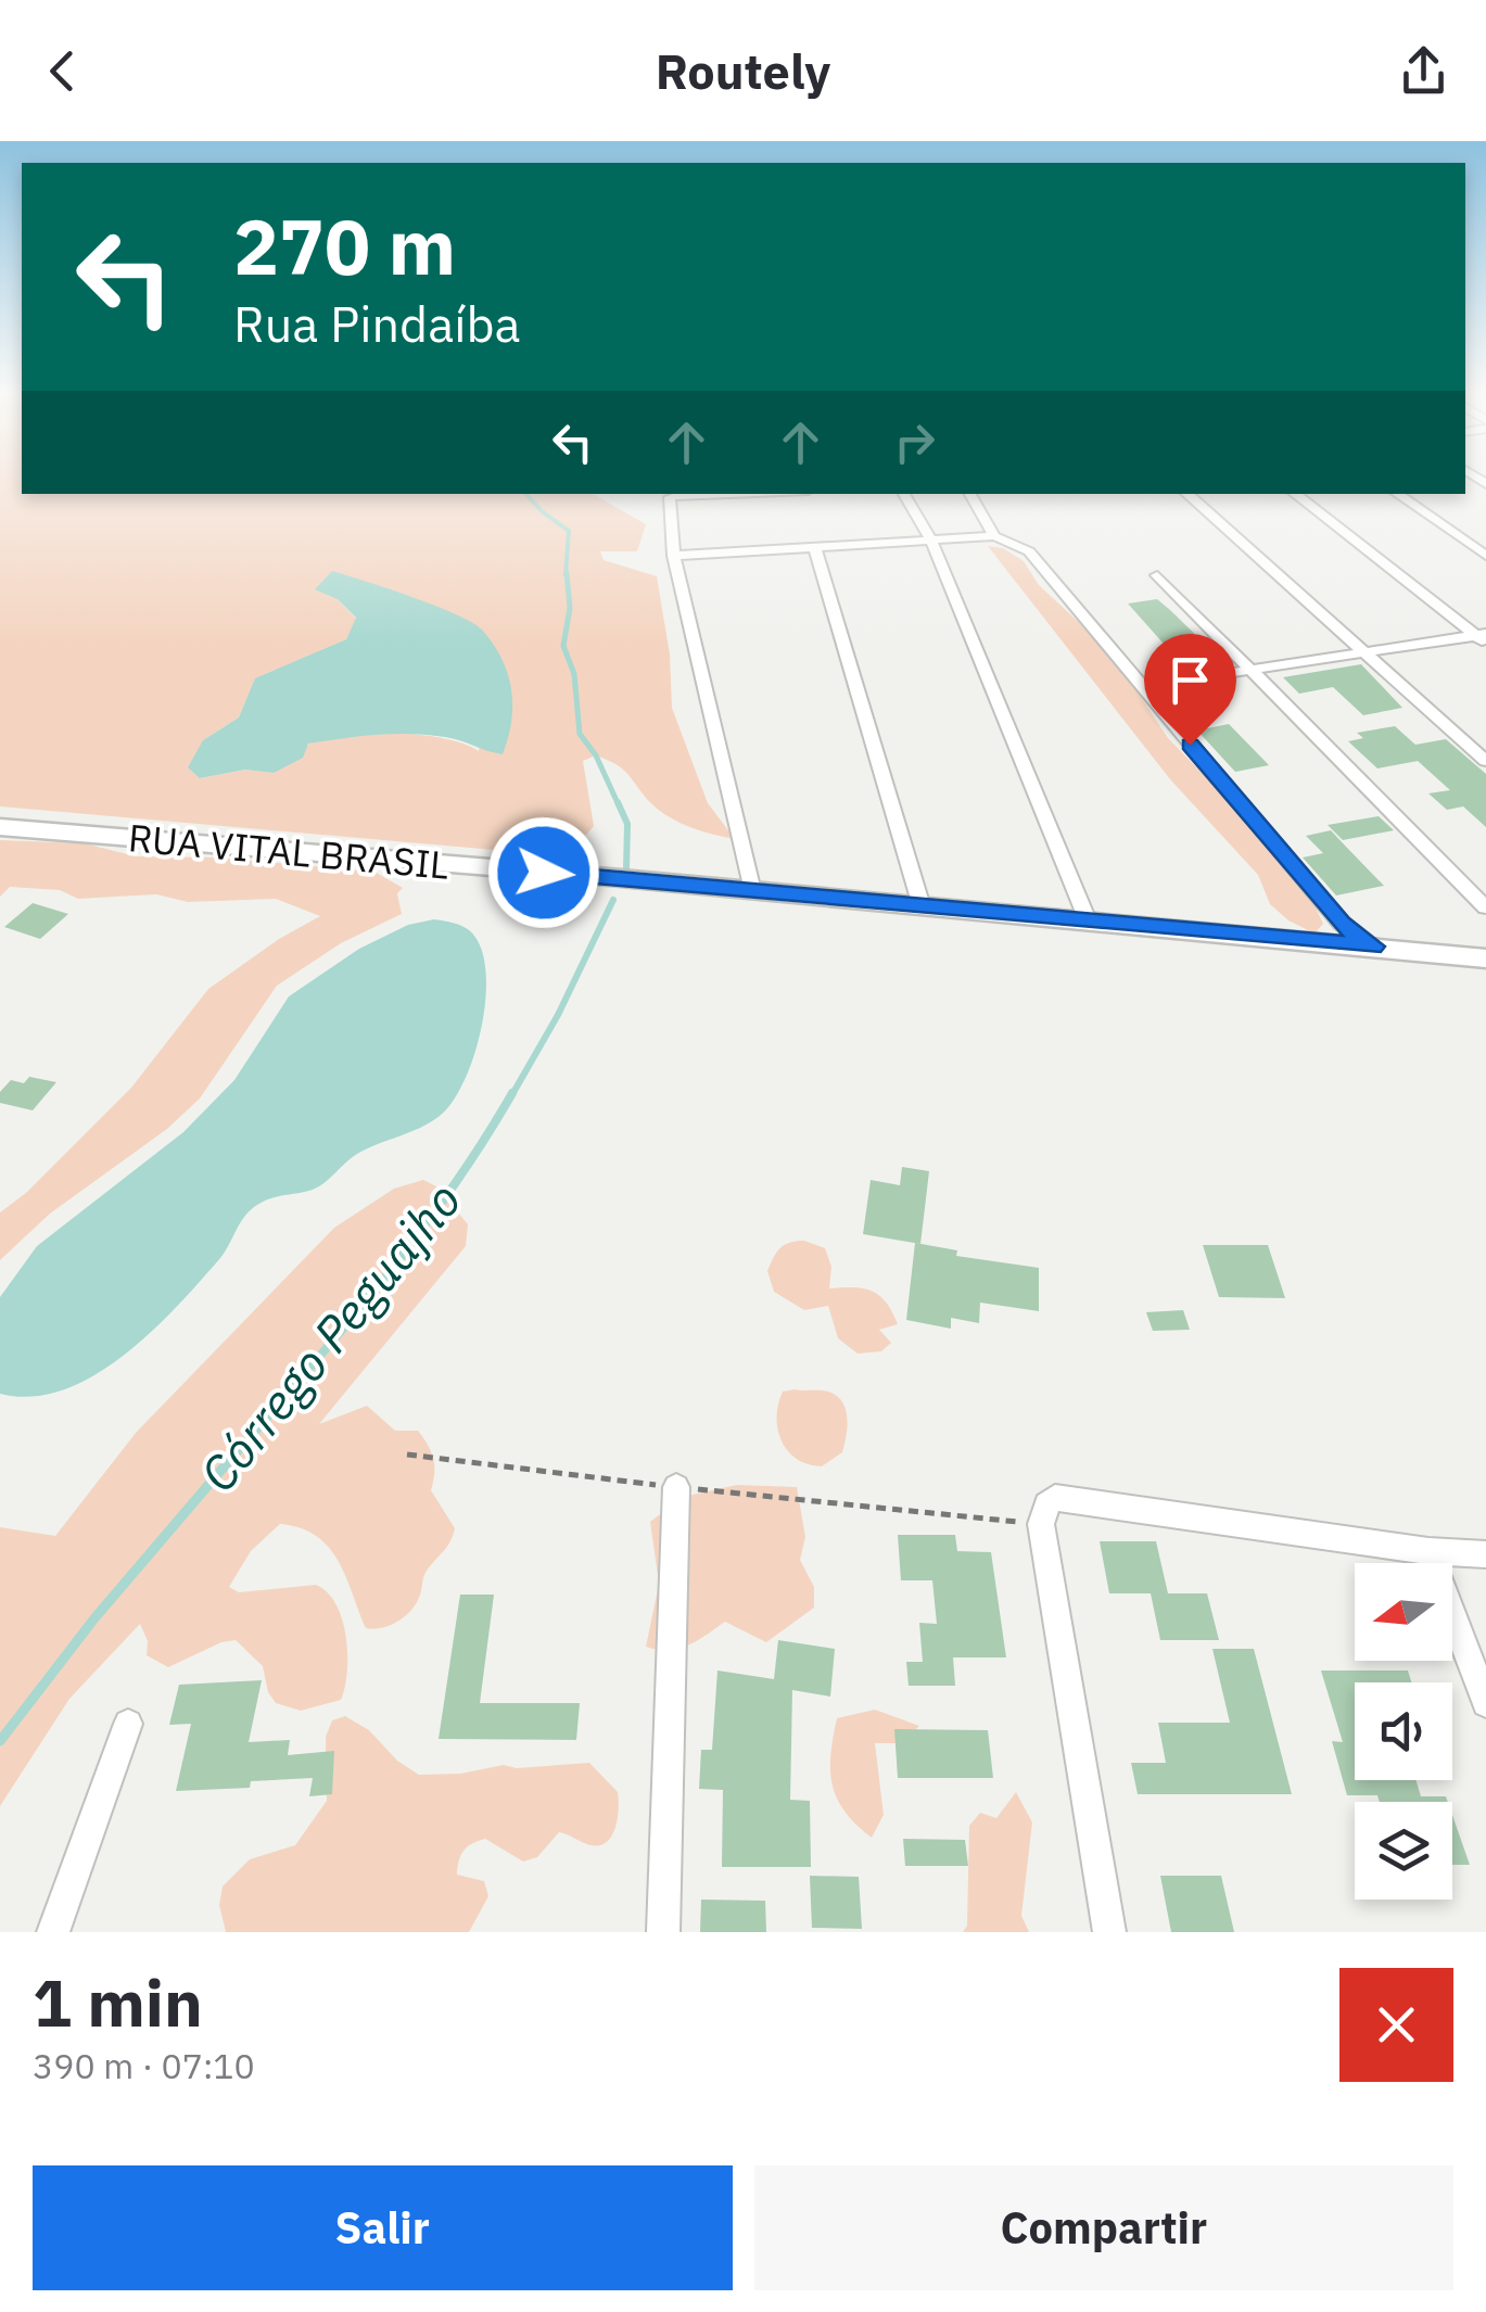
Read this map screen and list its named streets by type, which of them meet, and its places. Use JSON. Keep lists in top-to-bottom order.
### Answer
{
  "streets": {
    "main road": ["RUA VITAL BRASIL"]
  },
  "water": ["Córrego Peguajho"],
  "north": "left",
  "page": {
    "header": "Routely",
    "turn": ["270 m", "Rua Pindaíba"],
    "heading": ["1 min", "390 m · 07:10"],
    "buttons": ["Salir", "Compartir"]
  }
}
